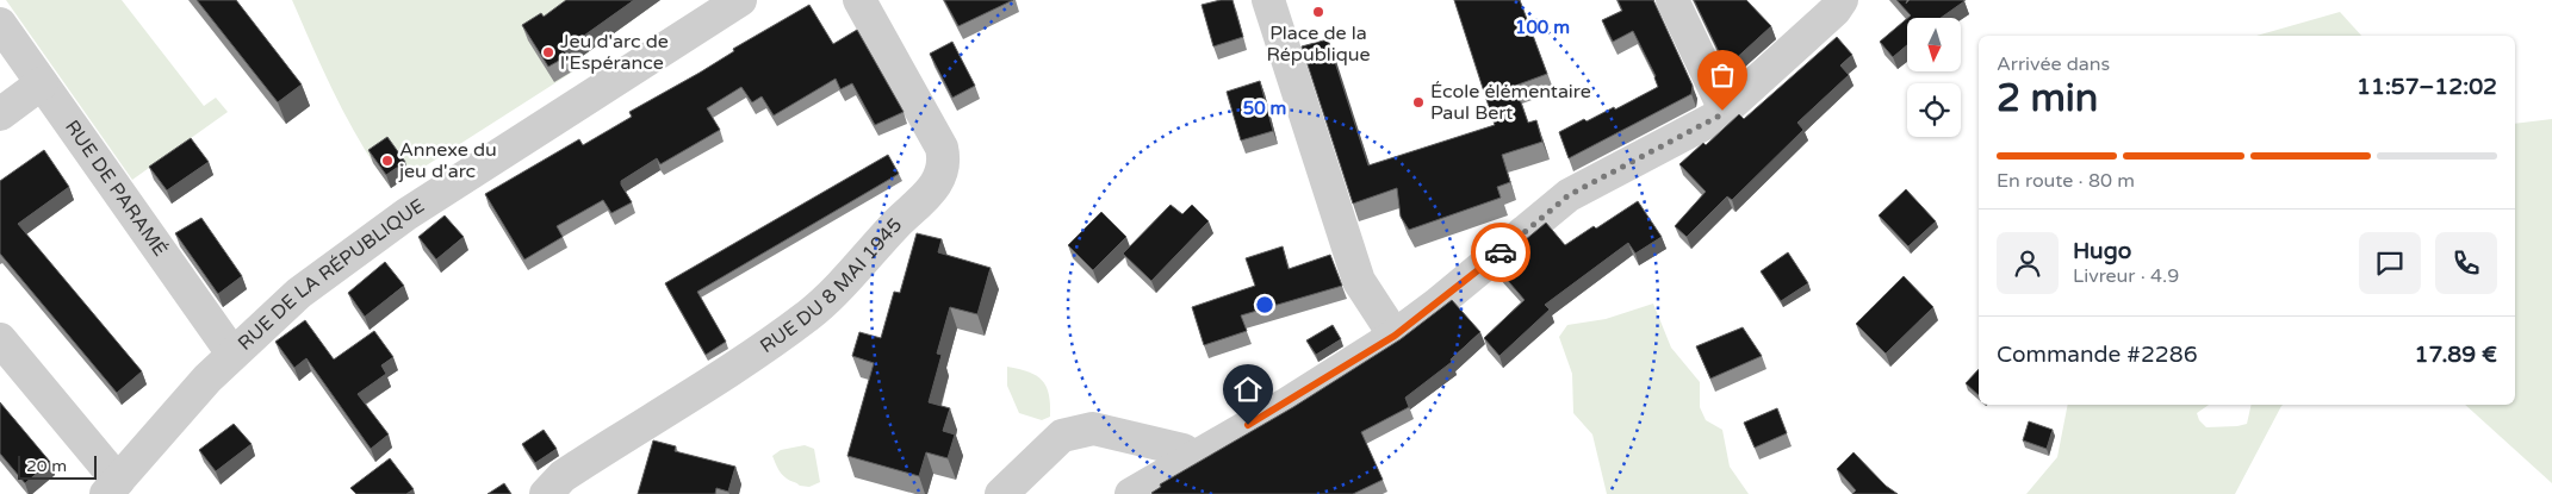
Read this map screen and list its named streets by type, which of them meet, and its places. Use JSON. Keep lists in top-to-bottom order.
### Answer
{
  "streets": {
    "street": ["RUE DE PARAMÉ", "RUE DE LA RÉPUBLIQUE", "RUE DU 8 MAI 1945"]
  },
  "crossings": [
    ["RUE DE PARAMÉ", "RUE DE LA RÉPUBLIQUE"]
  ],
  "places": [
    "Place de la République",
    "Jeu d'arc de l'Espérance",
    "École élémentaire Paul Bert",
    "Annexe du jeu d'arc"
  ],
  "scale_bar": "20 m",
  "north": "bottom",
  "page": {
    "heading": ["2 min", "Arrivée dans", "11:57–12:02"],
    "panel": [
      "Hugo",
      "Livreur · 4.9",
      "Commande #2286",
      "17.89 €"
    ],
    "bar": "En route · 80 m",
    "scale": "20 m"
  },
  "rings": ["100 m", "50 m"]
}
